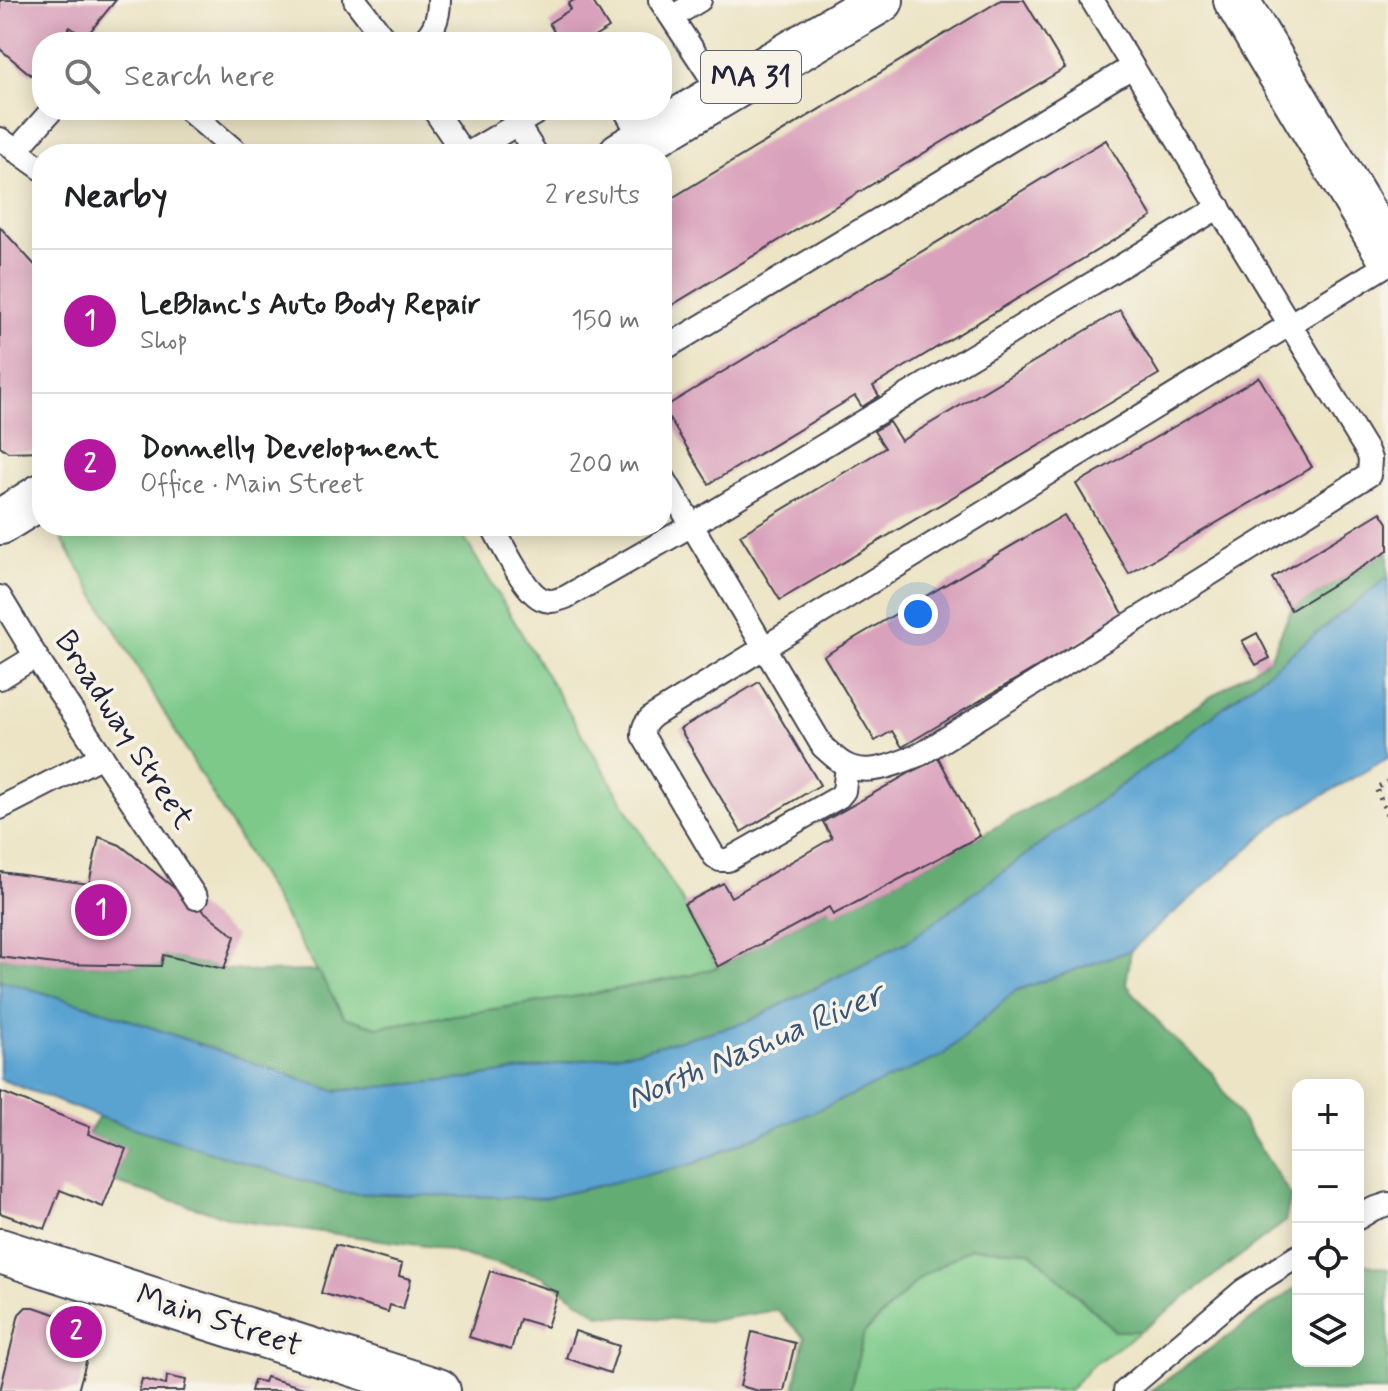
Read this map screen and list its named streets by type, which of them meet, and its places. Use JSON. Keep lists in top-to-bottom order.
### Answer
{
  "streets": {
    "main road": ["MA 31", "Main Street"],
    "lane": ["Broadway Street"]
  },
  "water": ["North Nashua River"],
  "page": {
    "search": "Search here",
    "heading": ["Nearby", "2 results"],
    "list": [
      {
        "mark": "1",
        "name": "LeBlanc's Auto Body Repair",
        "note": "Shop",
        "value": "150 m"
      },
      {
        "mark": "2",
        "name": "Donnelly Development",
        "note": "Office · Main Street",
        "value": "200 m"
      }
    ],
    "pins": ["1", "2"],
    "map_buttons": ["+", "−"]
  }
}
